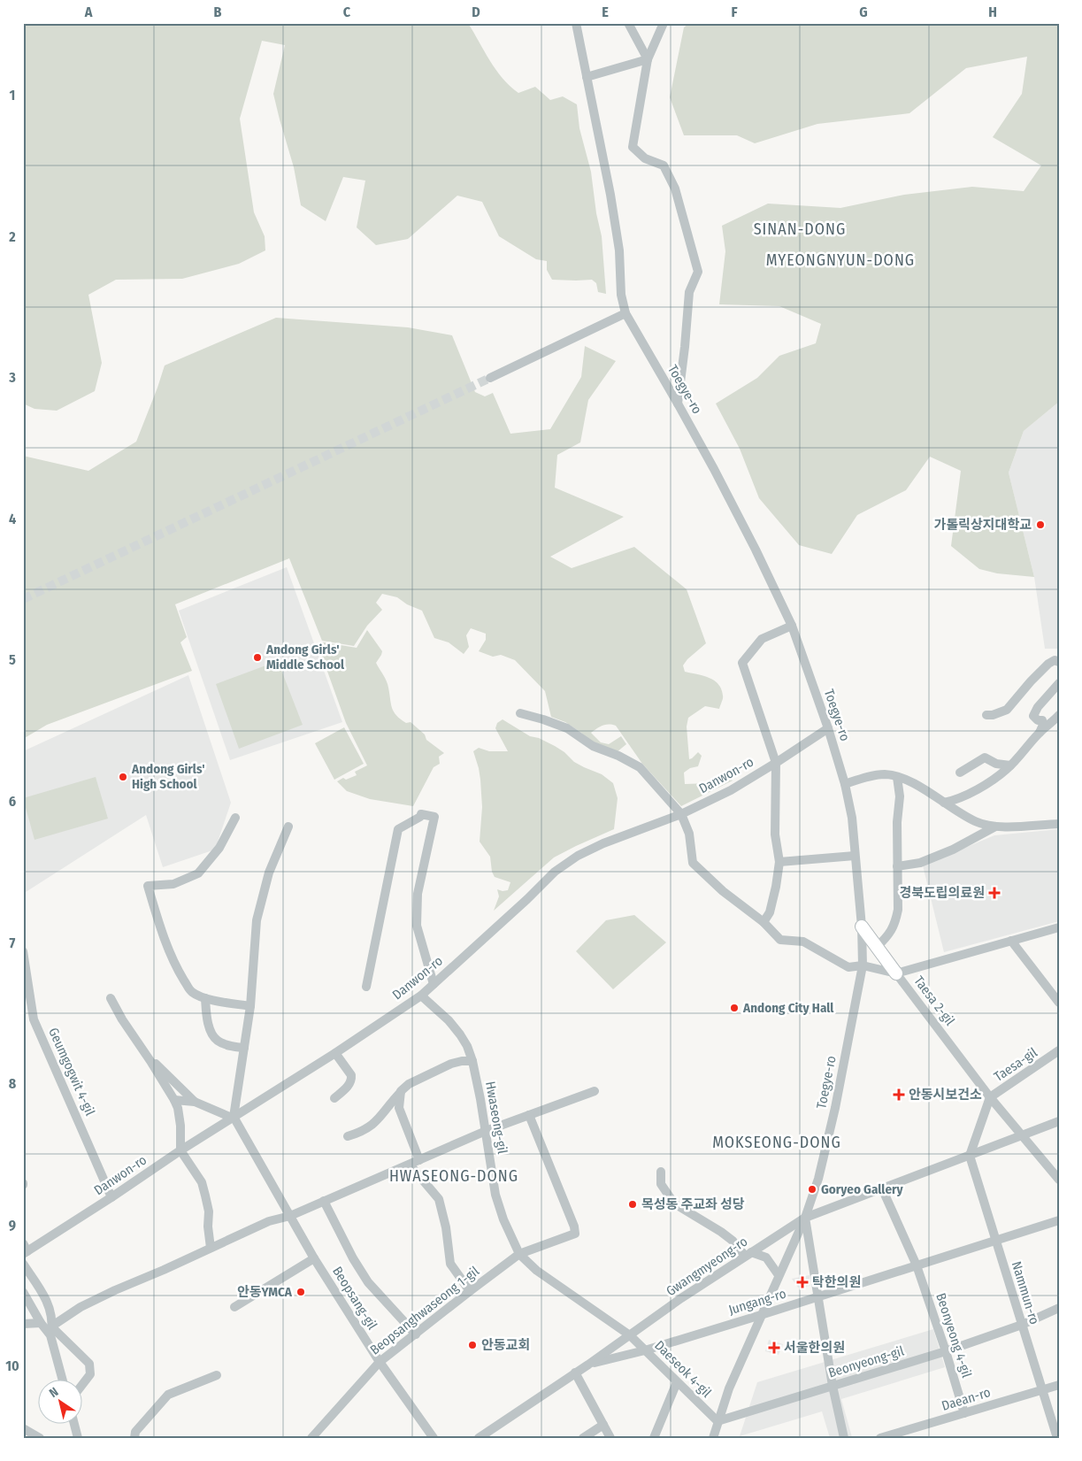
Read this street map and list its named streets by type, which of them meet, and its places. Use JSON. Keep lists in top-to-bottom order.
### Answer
{
  "streets": {
    "street": [
      "Toegye-ro",
      "Danwon-ro",
      "Taesa 2-gil",
      "Taesa-gil",
      "Geumgogwit 4-gil",
      "Hwaseong-gil",
      "Gwangmyeong-ro",
      "Nammun-ro",
      "Beopsang-gil",
      "Jungang-ro",
      "Beopsanghwaseong 1-gil",
      "Beonyeong 4-gil",
      "Beonyeong-gil",
      "Daeseok 4-gil",
      "Daean-ro"
    ]
  },
  "crossings": [
    ["Toegye-ro", "Danwon-ro"],
    ["Toegye-ro", "Gwangmyeong-ro"],
    ["Toegye-ro", "Jungang-ro"],
    ["Toegye-ro", "Beonyeong-gil"],
    ["Toegye-ro", "Daeseok 4-gil"],
    ["Danwon-ro", "Geumgogwit 4-gil"],
    ["Danwon-ro", "Hwaseong-gil"],
    ["Danwon-ro", "Beopsang-gil"],
    ["Taesa 2-gil", "Taesa-gil"],
    ["Taesa 2-gil", "Gwangmyeong-ro"],
    ["Hwaseong-gil", "Gwangmyeong-ro"],
    ["Hwaseong-gil", "Beopsanghwaseong 1-gil"],
    ["Hwaseong-gil", "Daeseok 4-gil"],
    ["Gwangmyeong-ro", "Nammun-ro"],
    ["Gwangmyeong-ro", "Jungang-ro"],
    ["Gwangmyeong-ro", "Beonyeong 4-gil"],
    ["Gwangmyeong-ro", "Daeseok 4-gil"],
    ["Nammun-ro", "Jungang-ro"],
    ["Nammun-ro", "Beonyeong-gil"],
    ["Nammun-ro", "Daean-ro"],
    ["Beopsang-gil", "Beopsanghwaseong 1-gil"],
    ["Jungang-ro", "Beonyeong 4-gil"],
    ["Jungang-ro", "Daeseok 4-gil"],
    ["Beonyeong 4-gil", "Beonyeong-gil"],
    ["Beonyeong 4-gil", "Daean-ro"],
    ["Beonyeong-gil", "Daeseok 4-gil"]
  ],
  "districts": [
    "SINAN-DONG",
    "MYEONGNYUN-DONG",
    "MOKSEONG-DONG",
    "HWASEONG-DONG"
  ],
  "places": {
    "other": [
      "가톨릭상지대학교",
      "Andong Girls' Middle School",
      "Andong Girls' High School",
      "Andong City Hall",
      "Goryeo Gallery",
      "목성동 주교좌 성당",
      "안동YMCA",
      "안동교회"
    ],
    "health": [
      "경북도립의료원",
      "안동시보건소",
      "탁한의원",
      "서울한의원"
    ]
  },
  "north": "top left",
  "grid": {
    "columns": [
      "A",
      "B",
      "C",
      "D",
      "E",
      "F",
      "G",
      "H"
    ],
    "rows": [
      "1",
      "2",
      "3",
      "4",
      "5",
      "6",
      "7",
      "8",
      "9",
      "10"
    ]
  }
}
